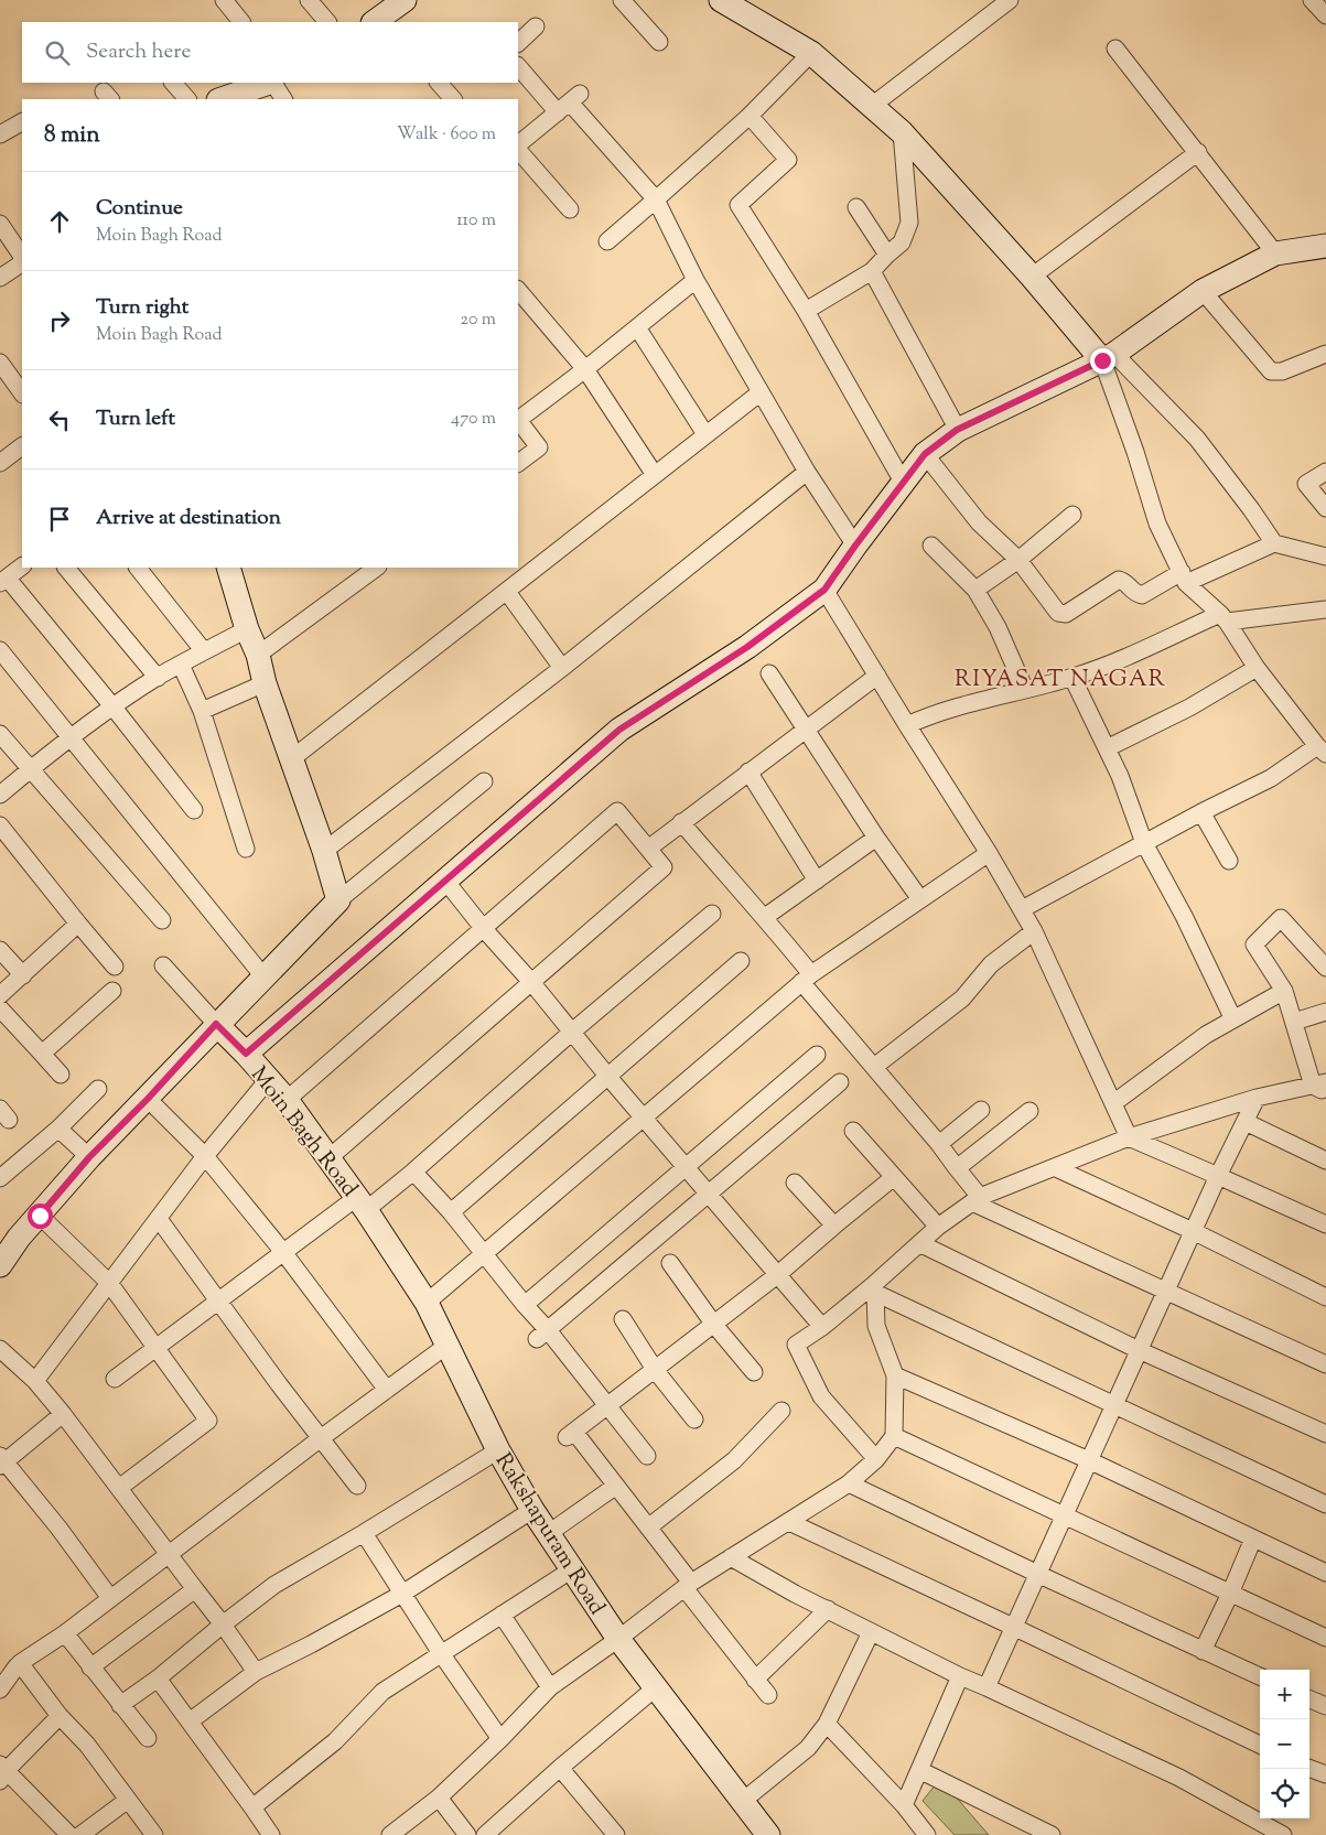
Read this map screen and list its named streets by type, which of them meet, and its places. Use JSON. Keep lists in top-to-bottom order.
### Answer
{
  "streets": {
    "street": ["Moin Bagh Road", "Rakshapuram Road"]
  },
  "crossings": [
    ["Moin Bagh Road", "Rakshapuram Road"]
  ],
  "districts": ["RIYASAT NAGAR"],
  "page": {
    "search": "Search here",
    "heading": ["8 min", "Walk · 600 m"],
    "list": [
      ["Continue", "Moin Bagh Road", "110 m"],
      ["Turn right", "Moin Bagh Road", "20 m"],
      ["Turn left", "470 m"],
      "Arrive at destination"
    ],
    "map_buttons": ["+", "−"]
  }
}
